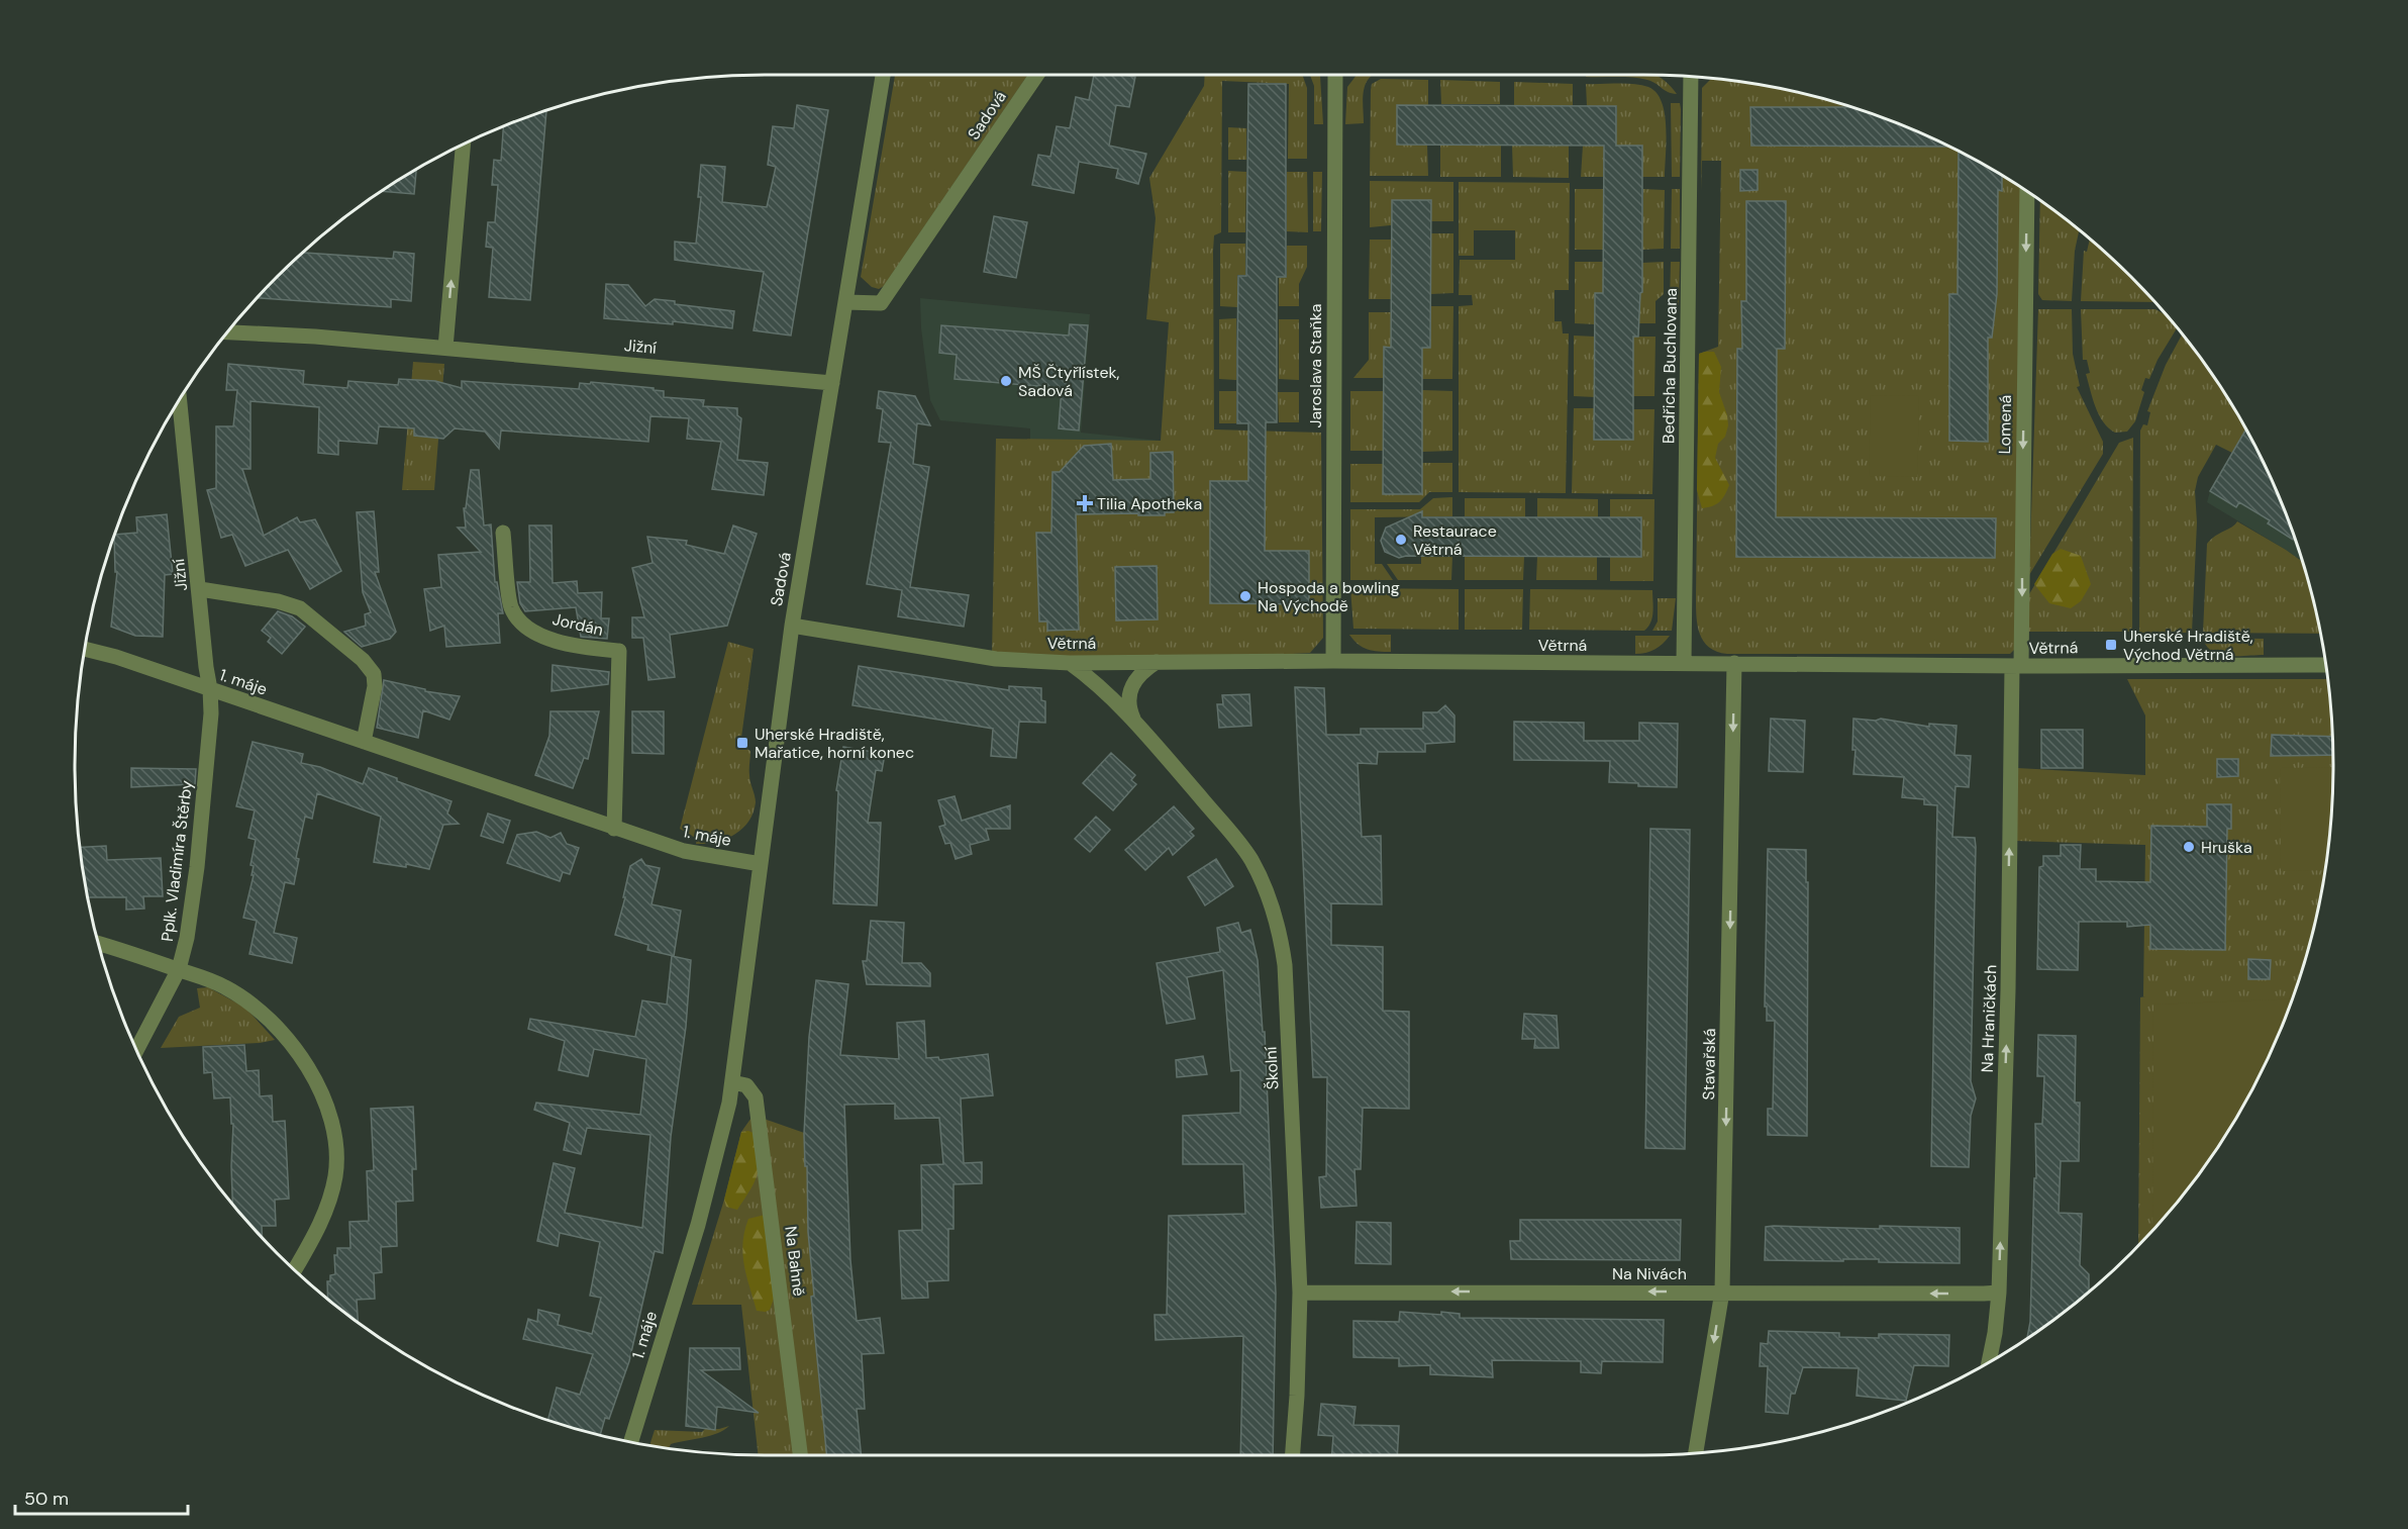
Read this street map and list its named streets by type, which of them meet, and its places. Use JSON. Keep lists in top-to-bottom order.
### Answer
{
  "streets": {
    "street": [
      "Sadová",
      "Jižní",
      "Jaroslava Staňka",
      "Bedřicha Buchlovana",
      "Lomená",
      "Jordán",
      "Větrná",
      "1. máje",
      "Pplk. Vladimíra Štěrby",
      "Na Hraničkách",
      "Stavařská",
      "Školní",
      "Na Bahně",
      "Na Nivách"
    ]
  },
  "crossings": [
    ["Sadová", "Jižní"],
    ["Sadová", "Větrná"],
    ["Sadová", "1. máje"],
    ["Jižní", "1. máje"],
    ["Jižní", "Pplk. Vladimíra Štěrby"],
    ["Jaroslava Staňka", "Větrná"],
    ["Bedřicha Buchlovana", "Větrná"],
    ["Lomená", "Větrná"],
    ["Lomená", "Na Hraničkách"],
    ["Jordán", "1. máje"],
    ["Větrná", "Na Hraničkách"],
    ["Větrná", "Stavařská"],
    ["Větrná", "Školní"],
    ["1. máje", "Pplk. Vladimíra Štěrby"],
    ["1. máje", "Na Bahně"],
    ["Na Hraničkách", "Na Nivách"],
    ["Stavařská", "Na Nivách"],
    ["Školní", "Na Nivách"]
  ],
  "one_way": [
    "Lomená",
    "Na Hraničkách",
    "Stavařská",
    "Na Nivách"
  ],
  "places": {
    "other": [
      "MŠ Čtyřlístek, Sadová",
      "Restaurace Větrná",
      "Hospoda a bowling Na Východě",
      "Hruška"
    ],
    "health": ["Tilia Apotheka"],
    "transit": ["Uherské Hradiště, Východ Větrná", "Uherské Hradiště, Mařatice, horní konec"]
  },
  "scale_bar": "50 m"
}
